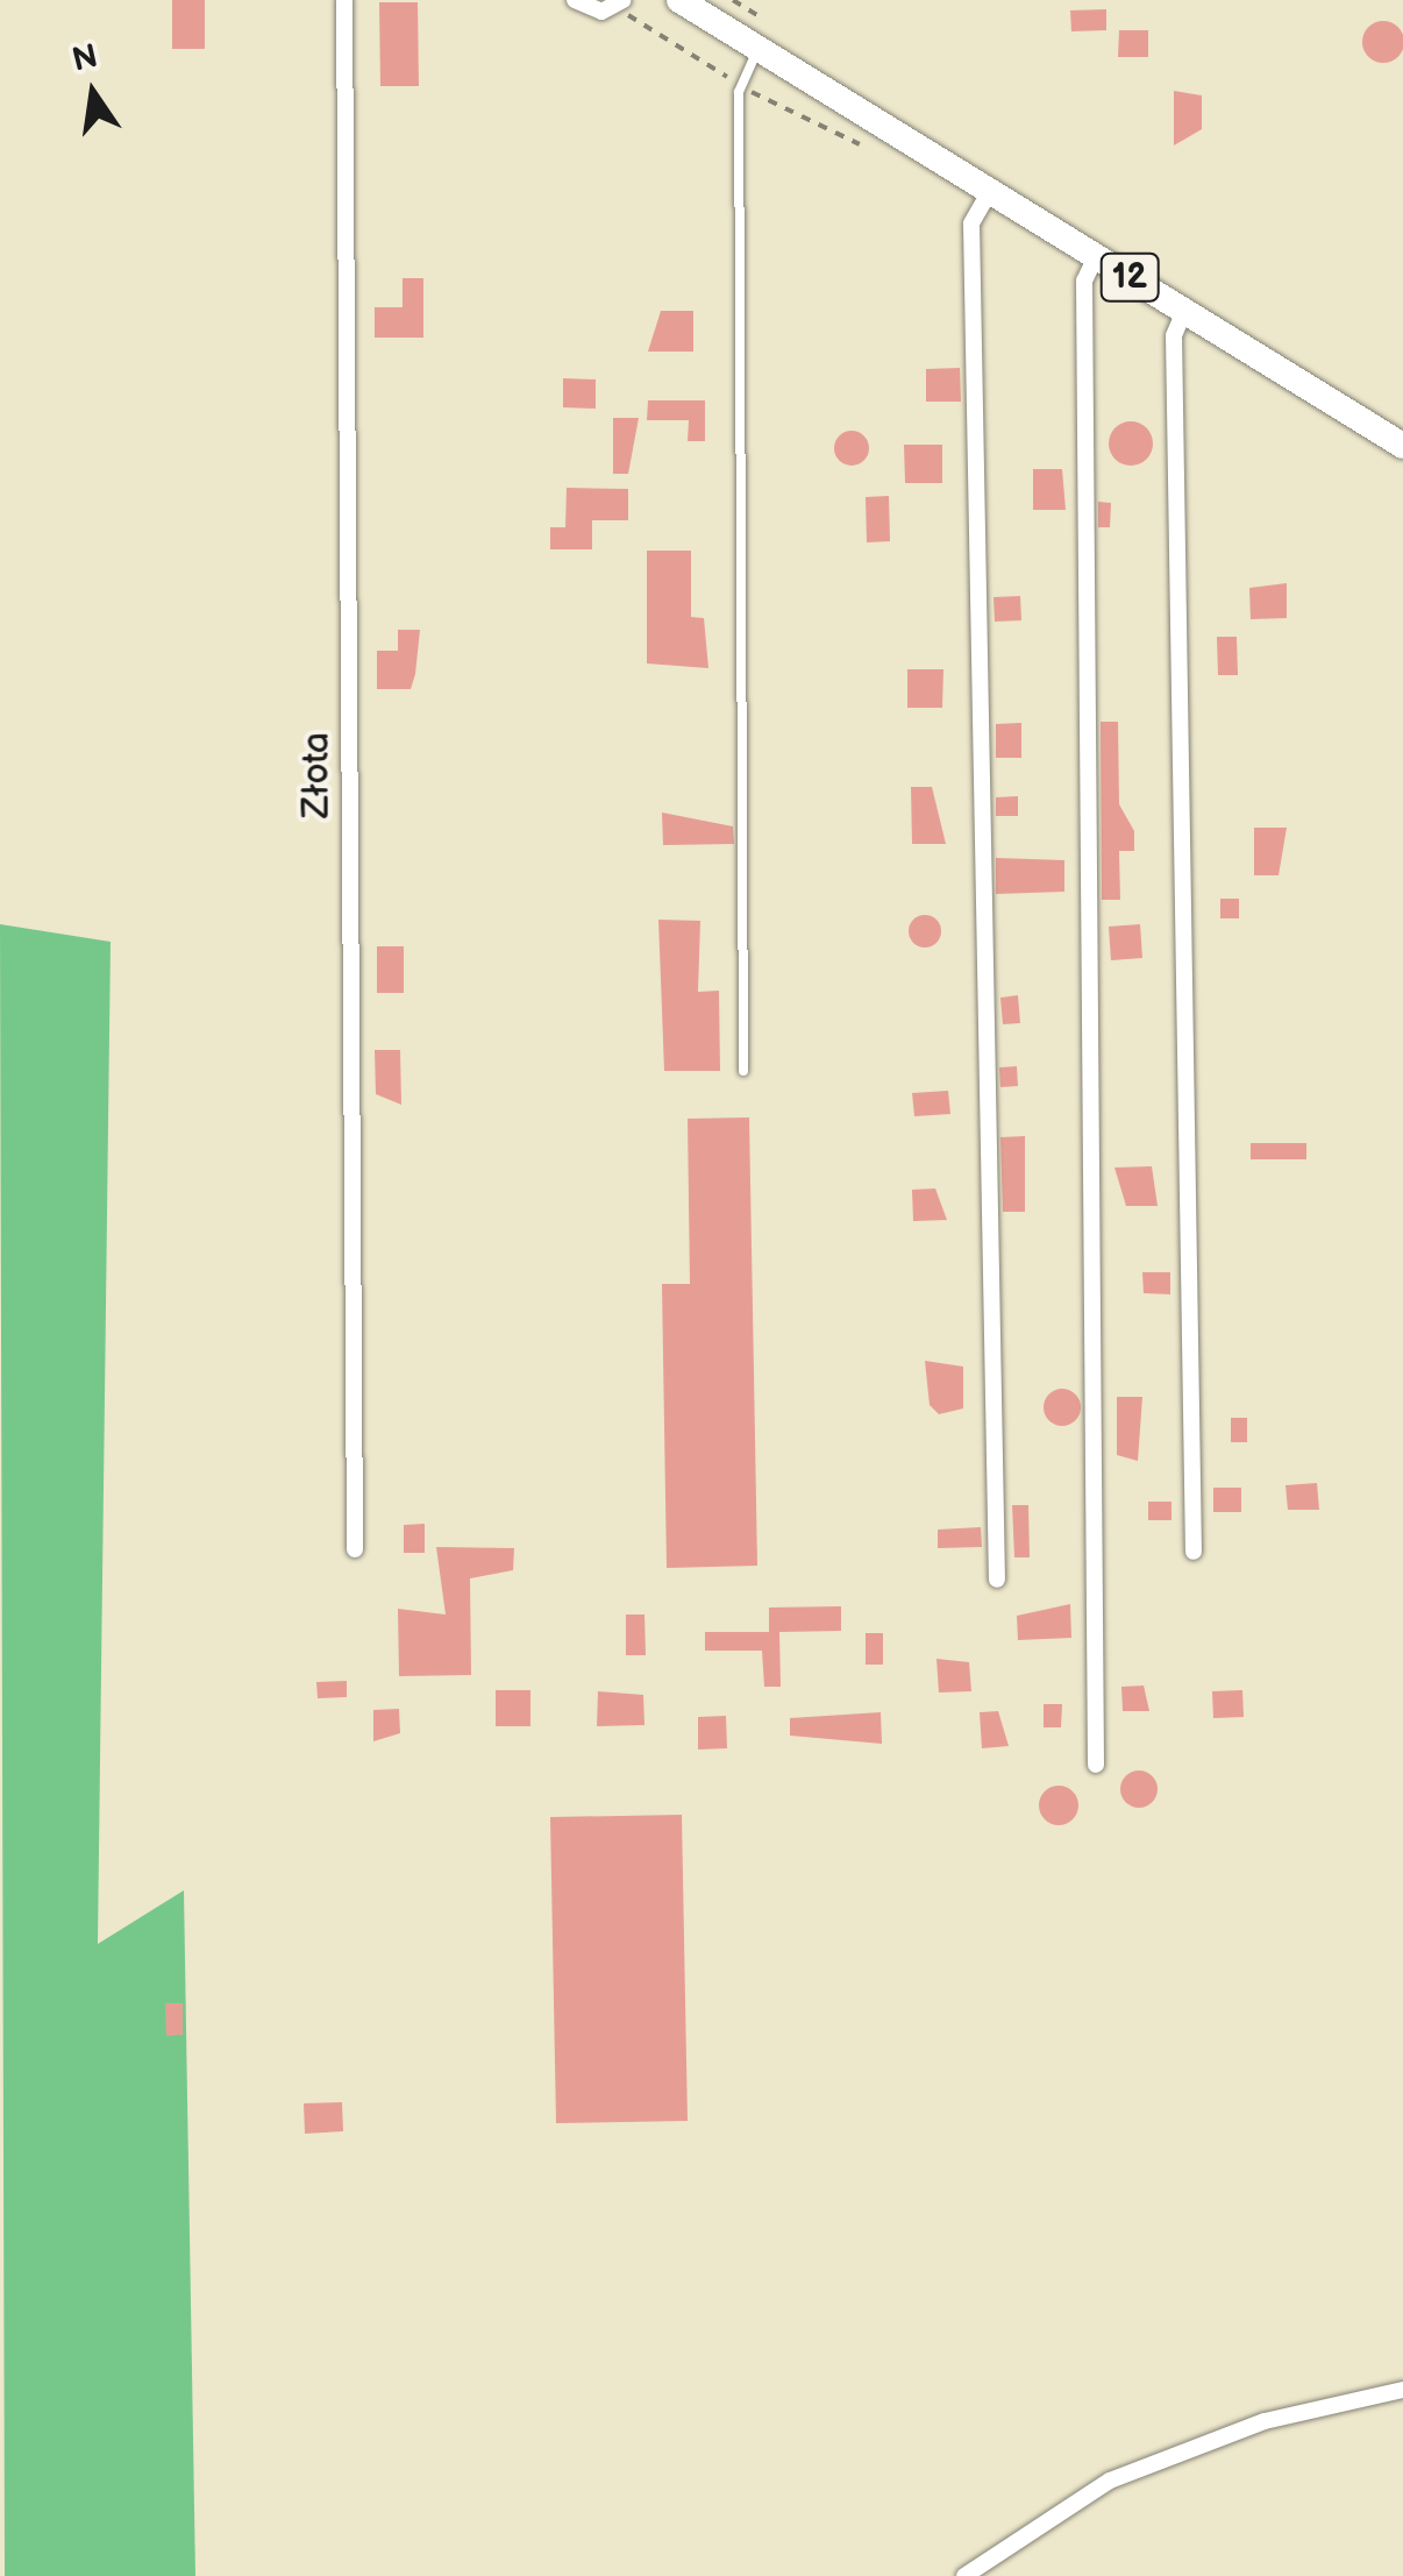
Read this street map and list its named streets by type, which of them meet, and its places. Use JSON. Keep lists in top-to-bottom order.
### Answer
{
  "streets": {
    "main road": ["12"],
    "street": ["Złota"]
  },
  "north": "top"
}
